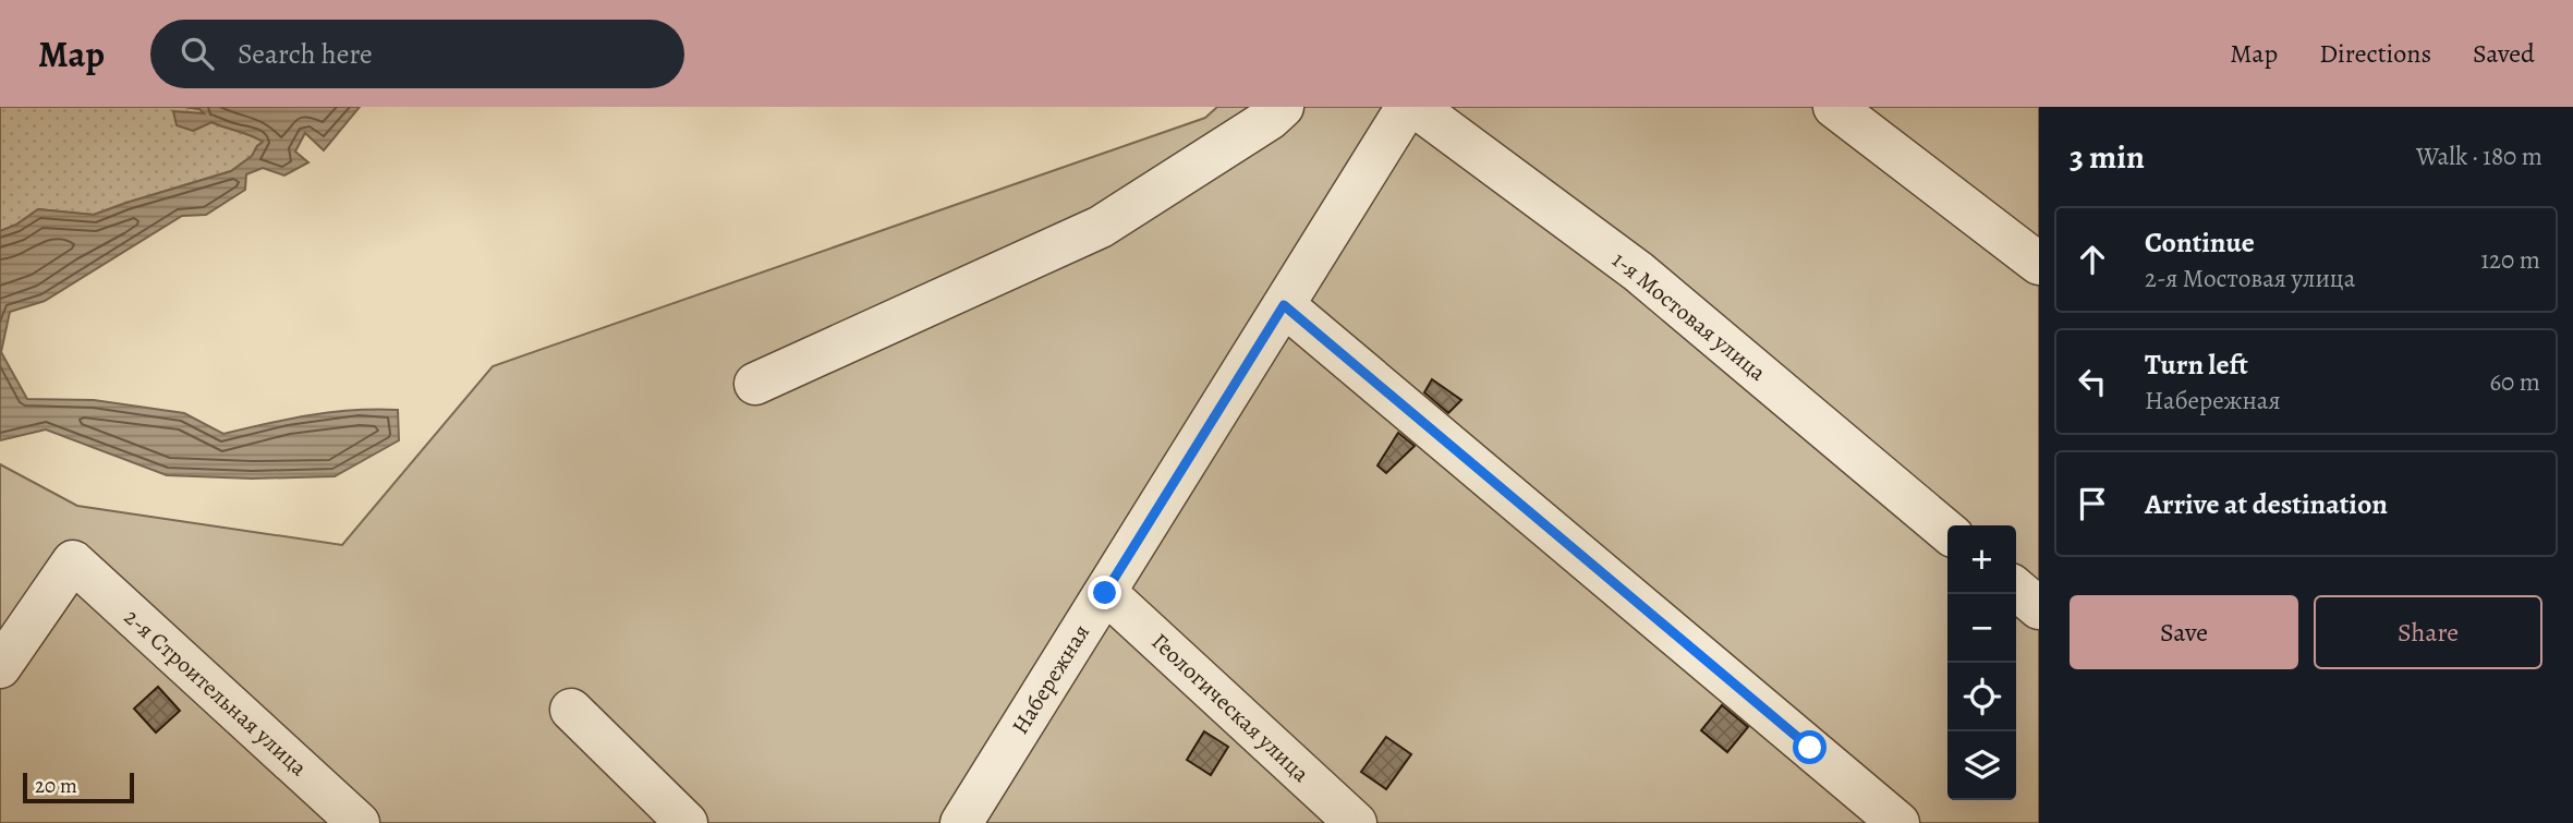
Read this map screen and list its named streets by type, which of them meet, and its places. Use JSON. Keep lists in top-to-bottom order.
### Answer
{
  "streets": {
    "street": [
      "1-я Мостовая улица",
      "Набережная",
      "2-я Строительная улица",
      "Геологическая улица"
    ]
  },
  "crossings": [
    ["Набережная", "Геологическая улица"]
  ],
  "scale_bar": "20 m",
  "page": {
    "header": "Map",
    "search": "Search here",
    "nav": ["Map", "Directions", "Saved"],
    "heading": ["3 min", "Walk · 180 m"],
    "list": [
      ["Continue", "2-я Мостовая улица", "120 m"],
      ["Turn left", "Набережная", "60 m"],
      "Arrive at destination"
    ],
    "map_buttons": ["+", "−"],
    "buttons": ["Save", "Share"],
    "scale": "20 m"
  }
}
